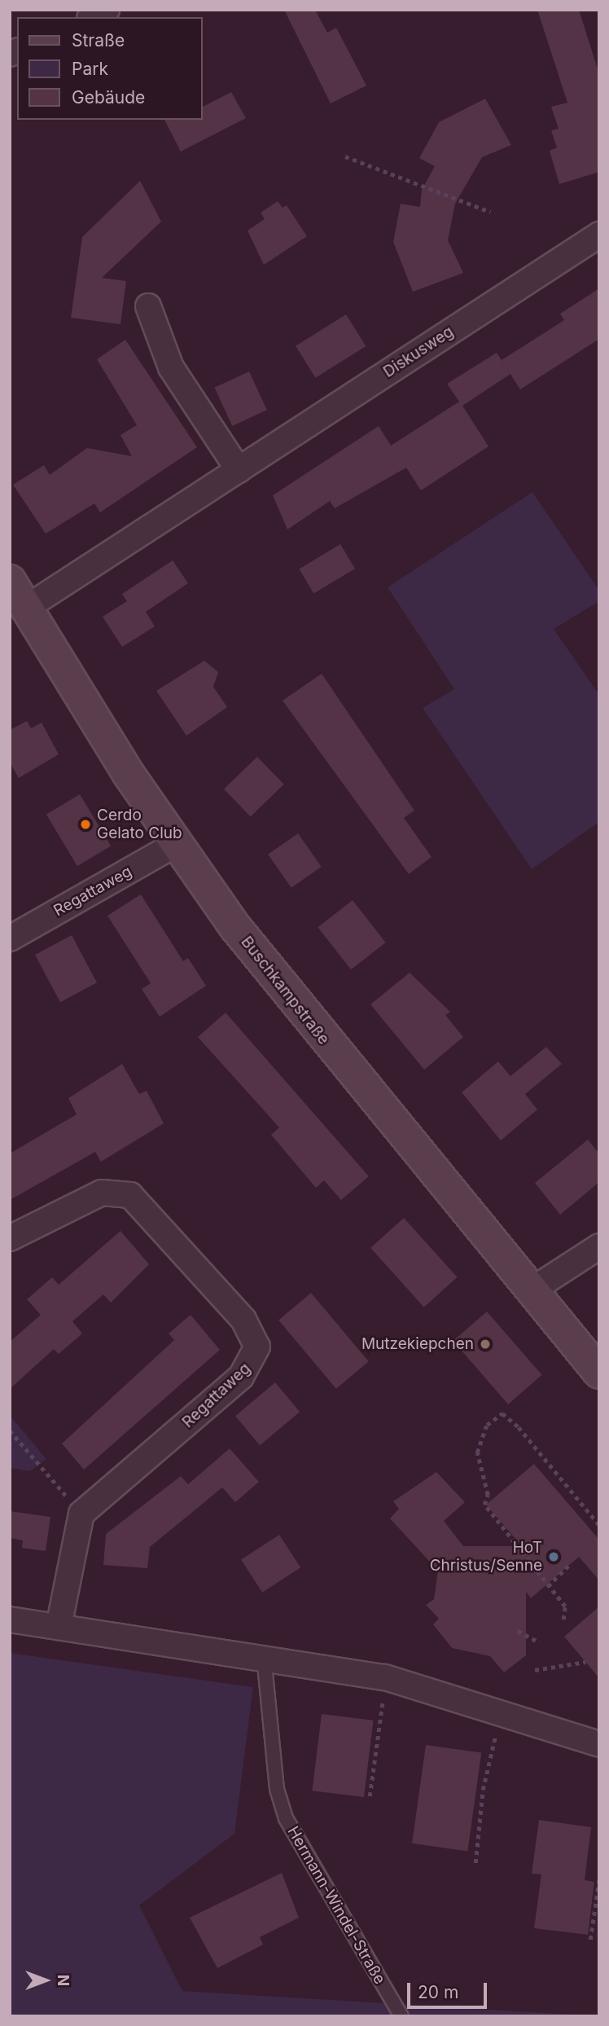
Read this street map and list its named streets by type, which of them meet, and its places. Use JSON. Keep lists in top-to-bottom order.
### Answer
{
  "streets": {
    "main road": ["Buschkampstraße"],
    "street": ["Diskusweg", "Regattaweg"],
    "lane": ["Hermann-Windel-Straße"]
  },
  "crossings": [
    ["Diskusweg", "Buschkampstraße"],
    ["Regattaweg", "Buschkampstraße"]
  ],
  "places": ["Cerdo Gelato Club", "Mutzekiepchen", "HoT Christus/Senne"],
  "legend": ["Straße", "Park", "Gebäude"],
  "scale_bar": "20 m",
  "north": "right"
}
